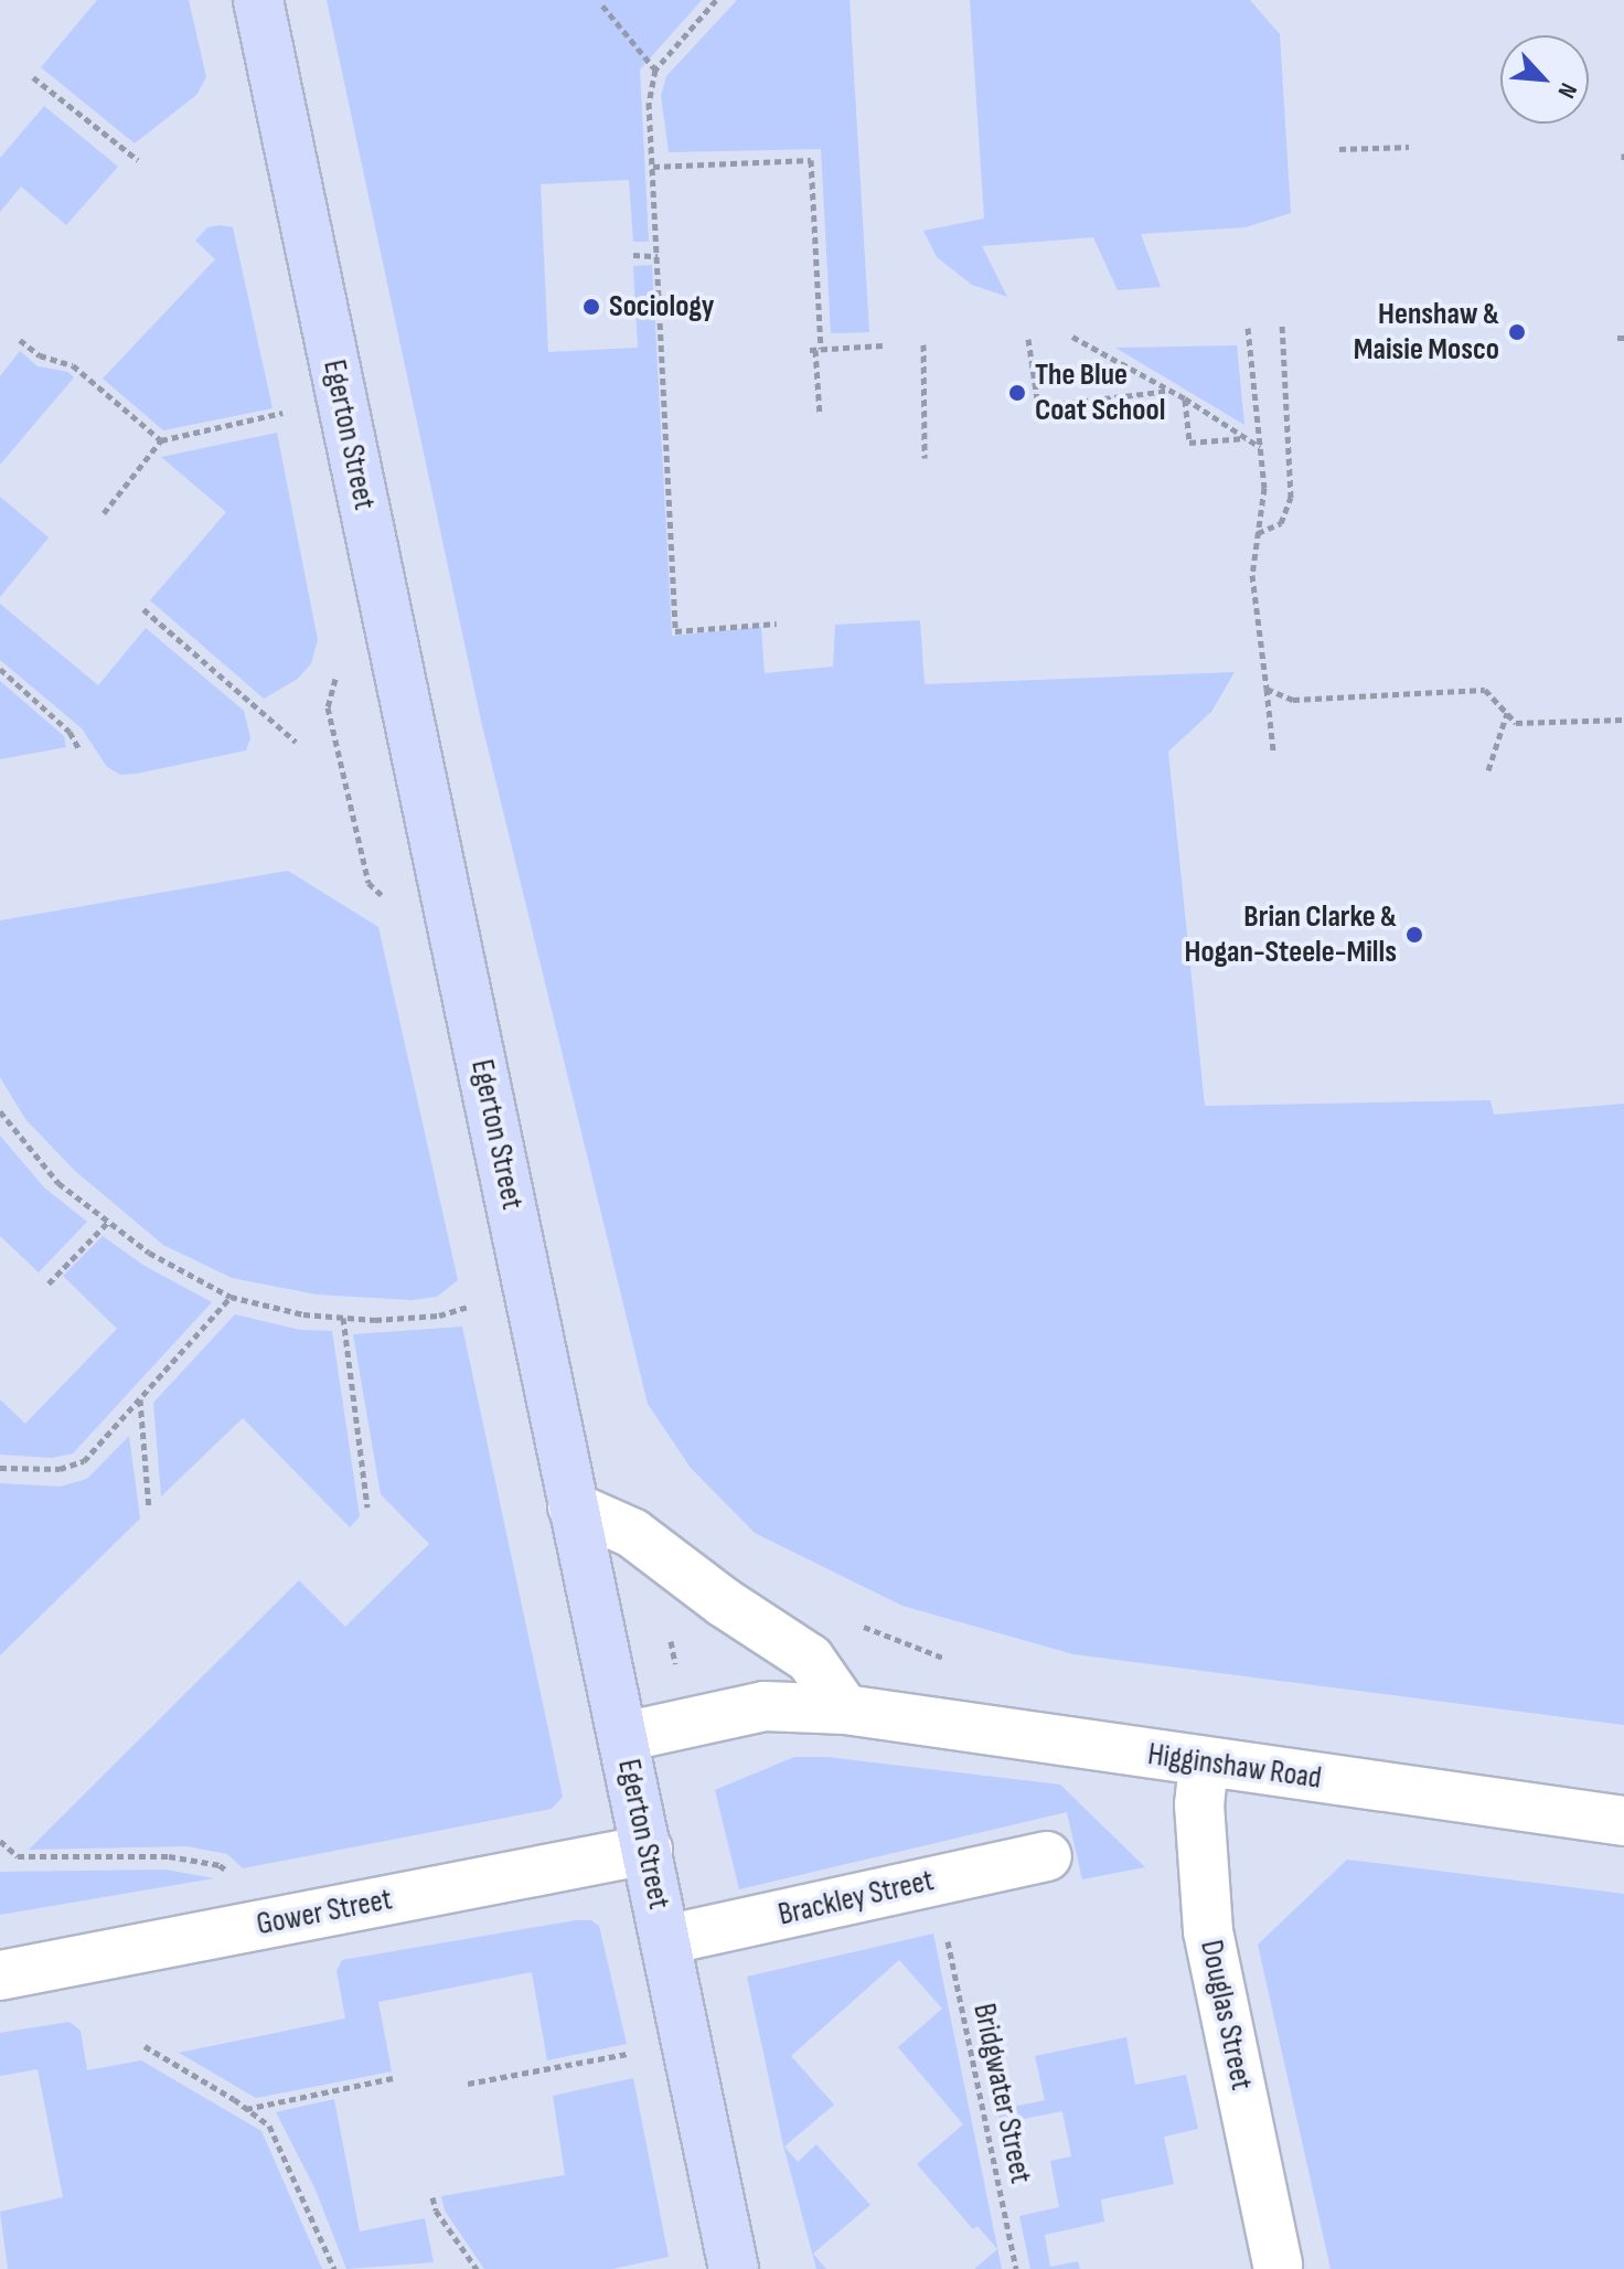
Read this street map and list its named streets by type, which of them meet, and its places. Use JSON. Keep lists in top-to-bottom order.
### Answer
{
  "streets": {
    "street": [
      "Egerton Street",
      "Higginshaw Road",
      "Brackley Street",
      "Gower Street",
      "Douglas Street"
    ],
    "path": ["Bridgwater Street"]
  },
  "crossings": [
    ["Egerton Street", "Higginshaw Road"],
    ["Egerton Street", "Brackley Street"],
    ["Egerton Street", "Gower Street"],
    ["Higginshaw Road", "Douglas Street"]
  ],
  "places": [
    "Sociology",
    "Henshaw & Maisie Mosco",
    "The Blue Coat School",
    "Brian Clarke & Hogan-Steele-Mills"
  ],
  "north": "bottom right"
}
